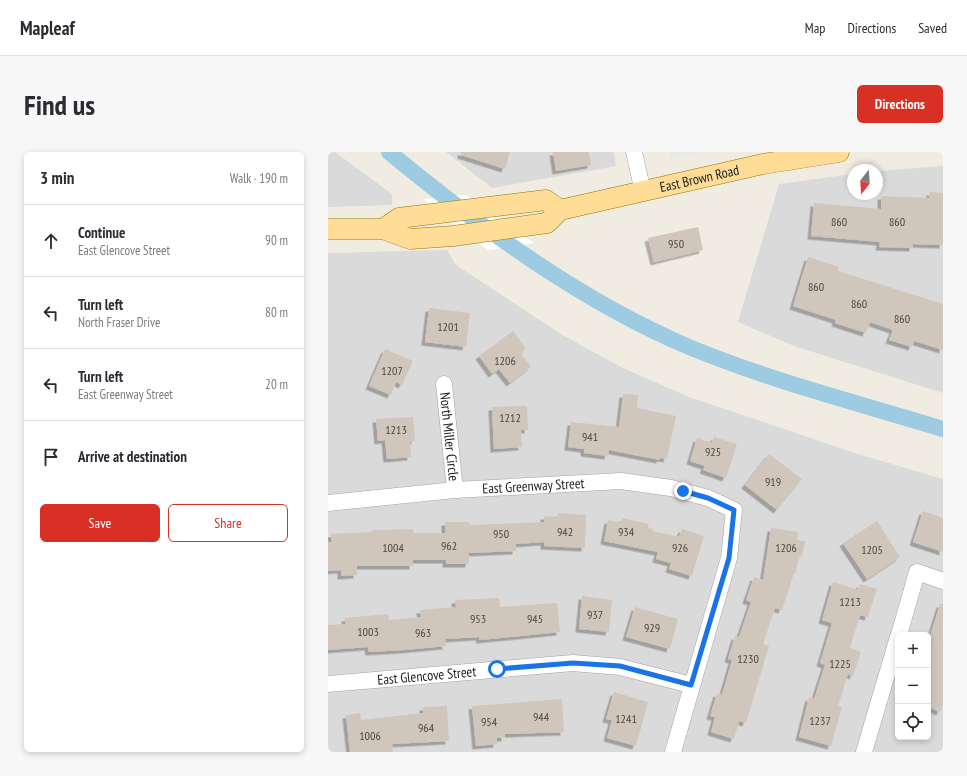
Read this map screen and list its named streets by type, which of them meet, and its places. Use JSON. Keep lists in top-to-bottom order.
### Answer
{
  "streets": {
    "main road": ["East Brown Road"],
    "street": ["North Miller Circle", "East Greenway Street", "East Glencove Street"]
  },
  "crossings": [
    ["North Miller Circle", "East Greenway Street"],
    ["East Greenway Street", "East Glencove Street"]
  ],
  "house_numbers": [
    "860",
    "860",
    "950",
    "860",
    "860",
    "860",
    "1201",
    "1206",
    "1207",
    "1212",
    "1213",
    "941",
    "925",
    "919",
    "942",
    "934",
    "950",
    "962",
    "1004",
    "926",
    "1206",
    "1205",
    "1213",
    "937",
    "953",
    "945",
    "929",
    "1003",
    "963",
    "1230",
    "1225",
    "944",
    "1241",
    "1237",
    "954",
    "964",
    "1006"
  ],
  "north": "bottom",
  "page": {
    "header": "Mapleaf",
    "nav": ["Map", "Directions", "Saved"],
    "buttons": [
      "Directions",
      ["Save", "Share"]
    ],
    "title": "Find us",
    "heading": ["3 min", "Walk · 190 m"],
    "list": [
      ["Continue", "East Glencove Street", "90 m"],
      ["Turn left", "North Fraser Drive", "80 m"],
      ["Turn left", "East Greenway Street", "20 m"],
      "Arrive at destination"
    ],
    "map_buttons": ["+", "−"]
  }
}
